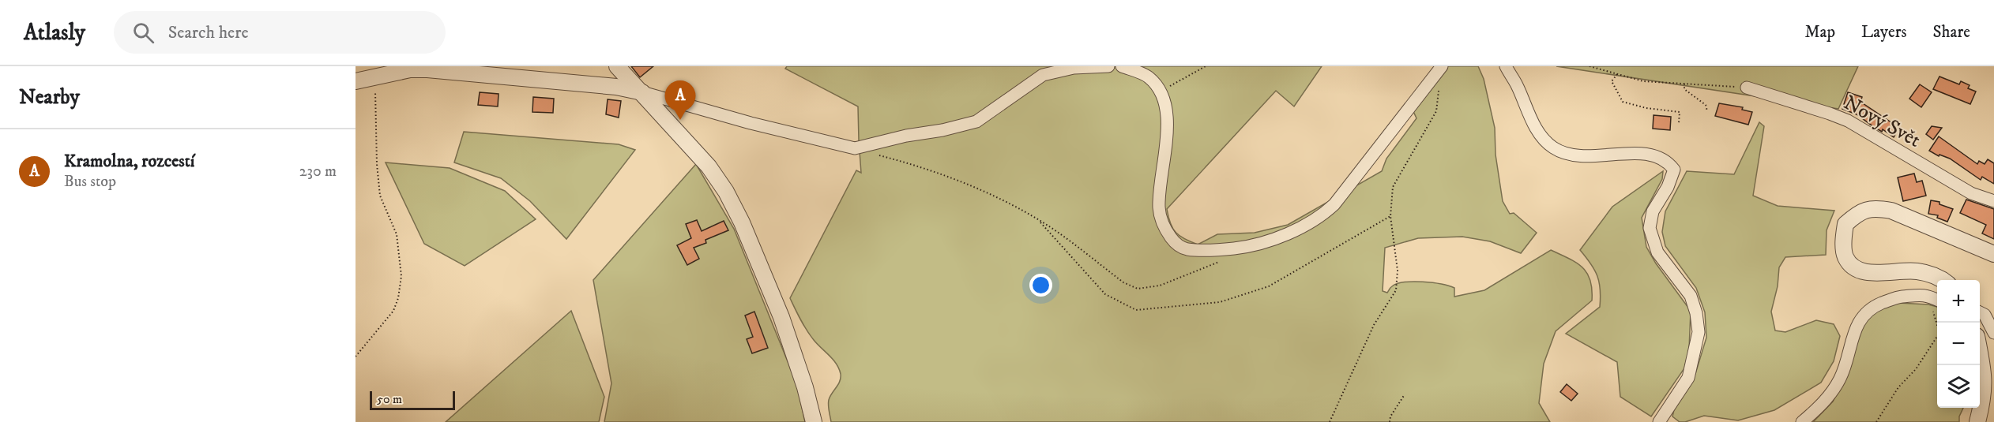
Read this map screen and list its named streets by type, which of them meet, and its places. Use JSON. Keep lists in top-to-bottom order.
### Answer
{
  "streets": {
    "street": ["Nový Svět"]
  },
  "scale_bar": "50 m",
  "page": {
    "header": "Atlasly",
    "search": "Search here",
    "nav": ["Map", "Layers", "Share"],
    "heading": "Nearby",
    "pins": "A",
    "list": [
      {
        "mark": "A",
        "name": "Kramolna, rozcestí",
        "note": "Bus stop",
        "value": "230 m"
      }
    ],
    "map_buttons": ["+", "−"],
    "scale": "50 m"
  }
}
